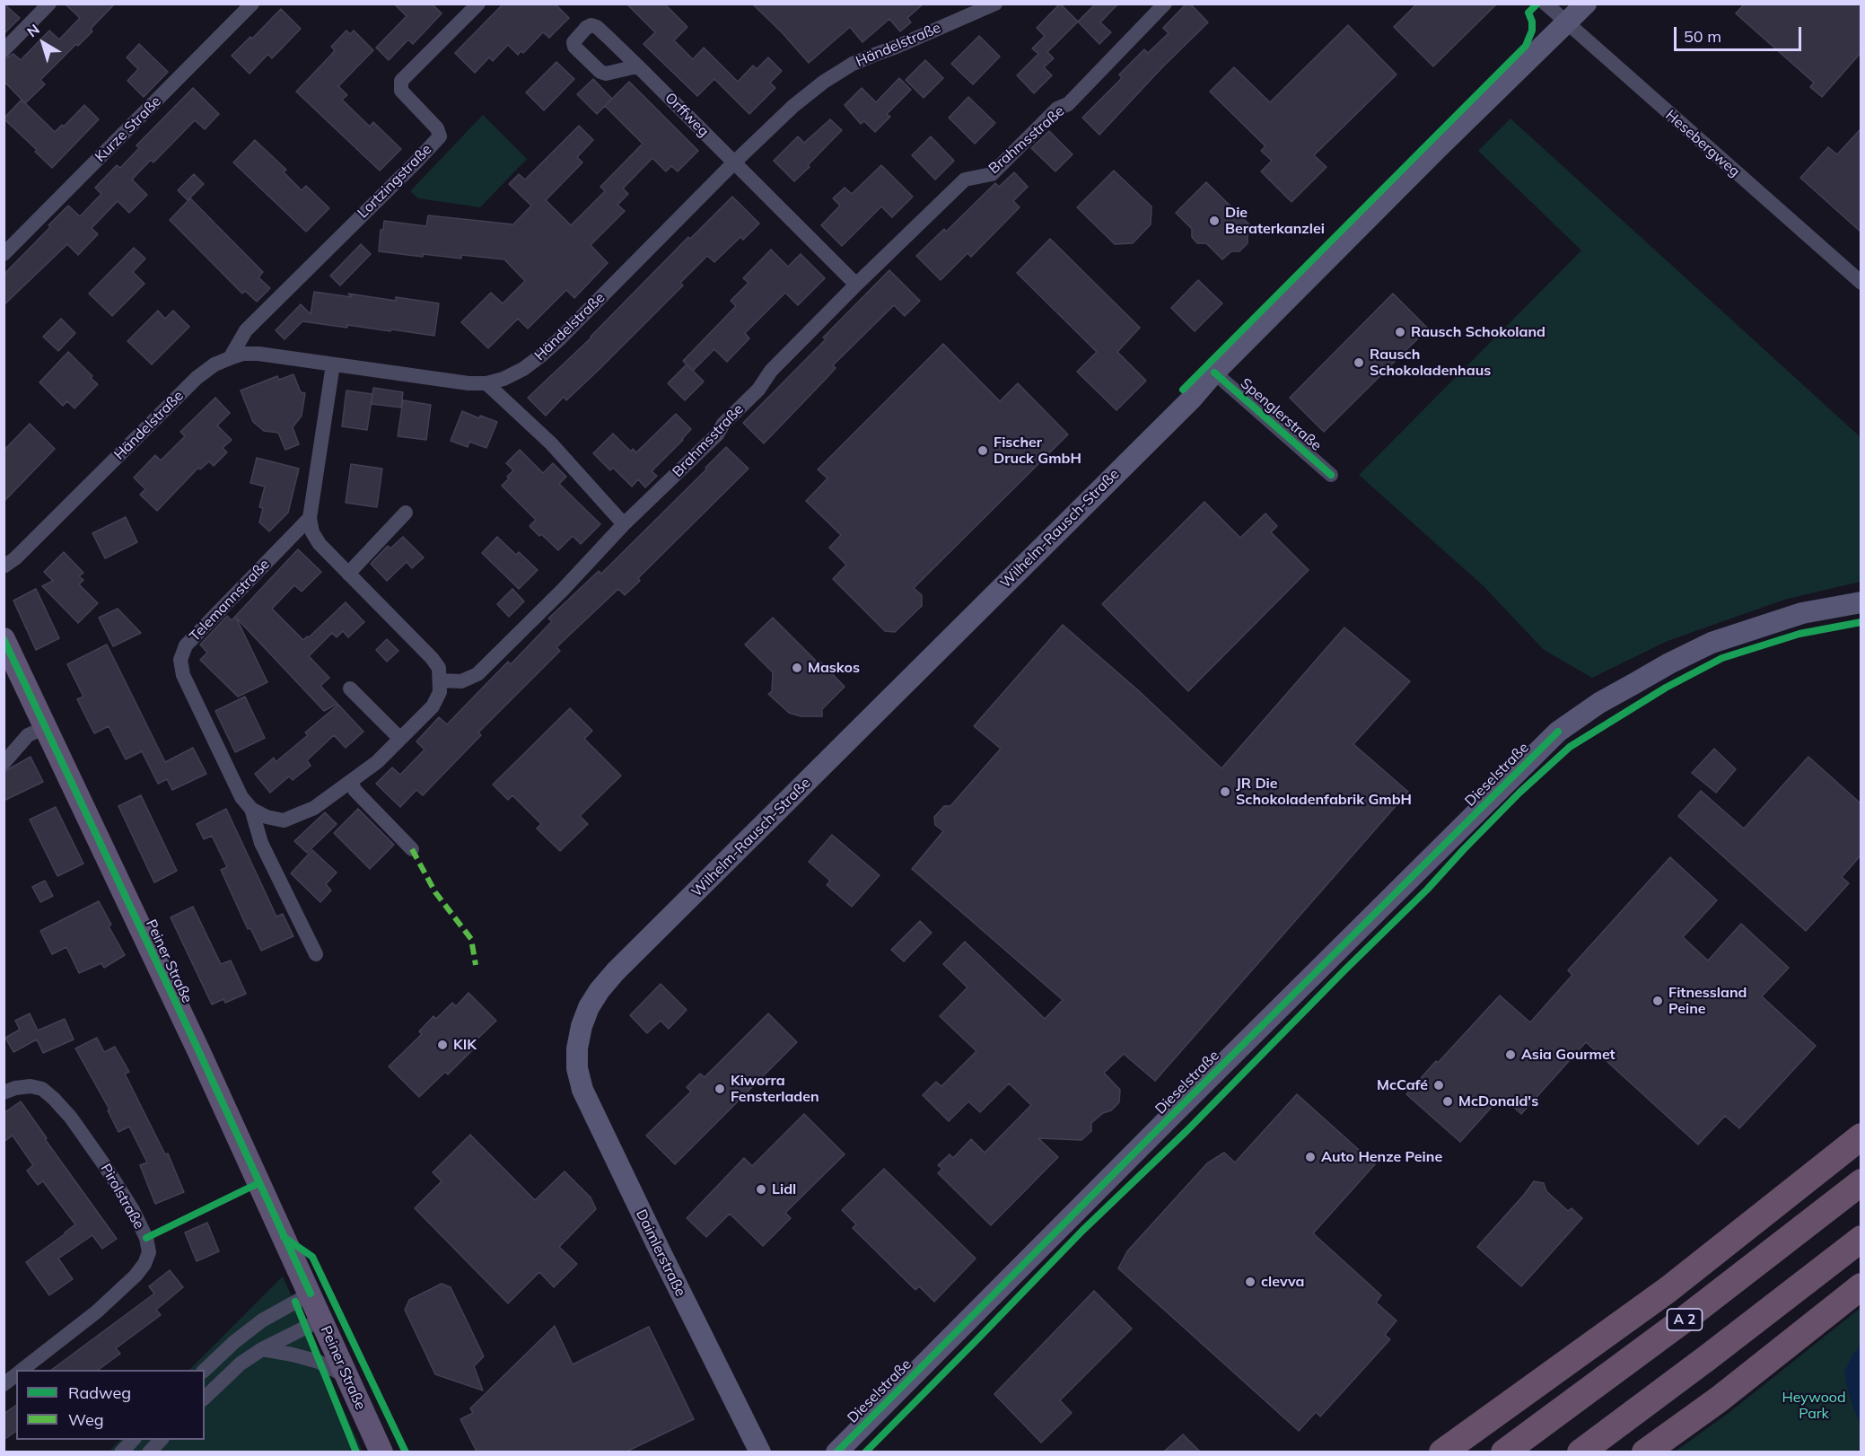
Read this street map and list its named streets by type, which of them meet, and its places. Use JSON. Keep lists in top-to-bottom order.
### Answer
{
  "streets": {
    "highway": ["A 2"],
    "main road": ["Peiner Straße"],
    "street": [
      "Händelstraße",
      "Orffweg",
      "Kurze Straße",
      "Brahmsstraße",
      "Hesebergweg",
      "Lortzingstraße",
      "Spenglerstraße",
      "Wilhelm-Rausch-Straße",
      "Telemannstraße",
      "Dieselstraße",
      "Pirolstraße",
      "Daimlerstraße"
    ]
  },
  "crossings": [
    ["Händelstraße", "Orffweg"],
    ["Händelstraße", "Lortzingstraße"],
    ["Hesebergweg", "Wilhelm-Rausch-Straße"],
    ["Spenglerstraße", "Wilhelm-Rausch-Straße"],
    ["Wilhelm-Rausch-Straße", "Daimlerstraße"]
  ],
  "parks": ["Heywood Park"],
  "places": [
    "Die Beraterkanzlei",
    "Rausch Schokoland",
    "Rausch Schokoladenhaus",
    "Fischer Druck GmbH",
    "Maskos",
    "JR Die Schokoladenfabrik GmbH",
    "Fitnessland Peine",
    "KIK",
    "Asia Gourmet",
    "McCafé",
    "Kiworra Fensterladen",
    "McDonald's",
    "Auto Henze Peine",
    "Lidl",
    "clevva"
  ],
  "legend": ["Radweg", "Weg"],
  "scale_bar": "50 m",
  "north": "top left"
}
